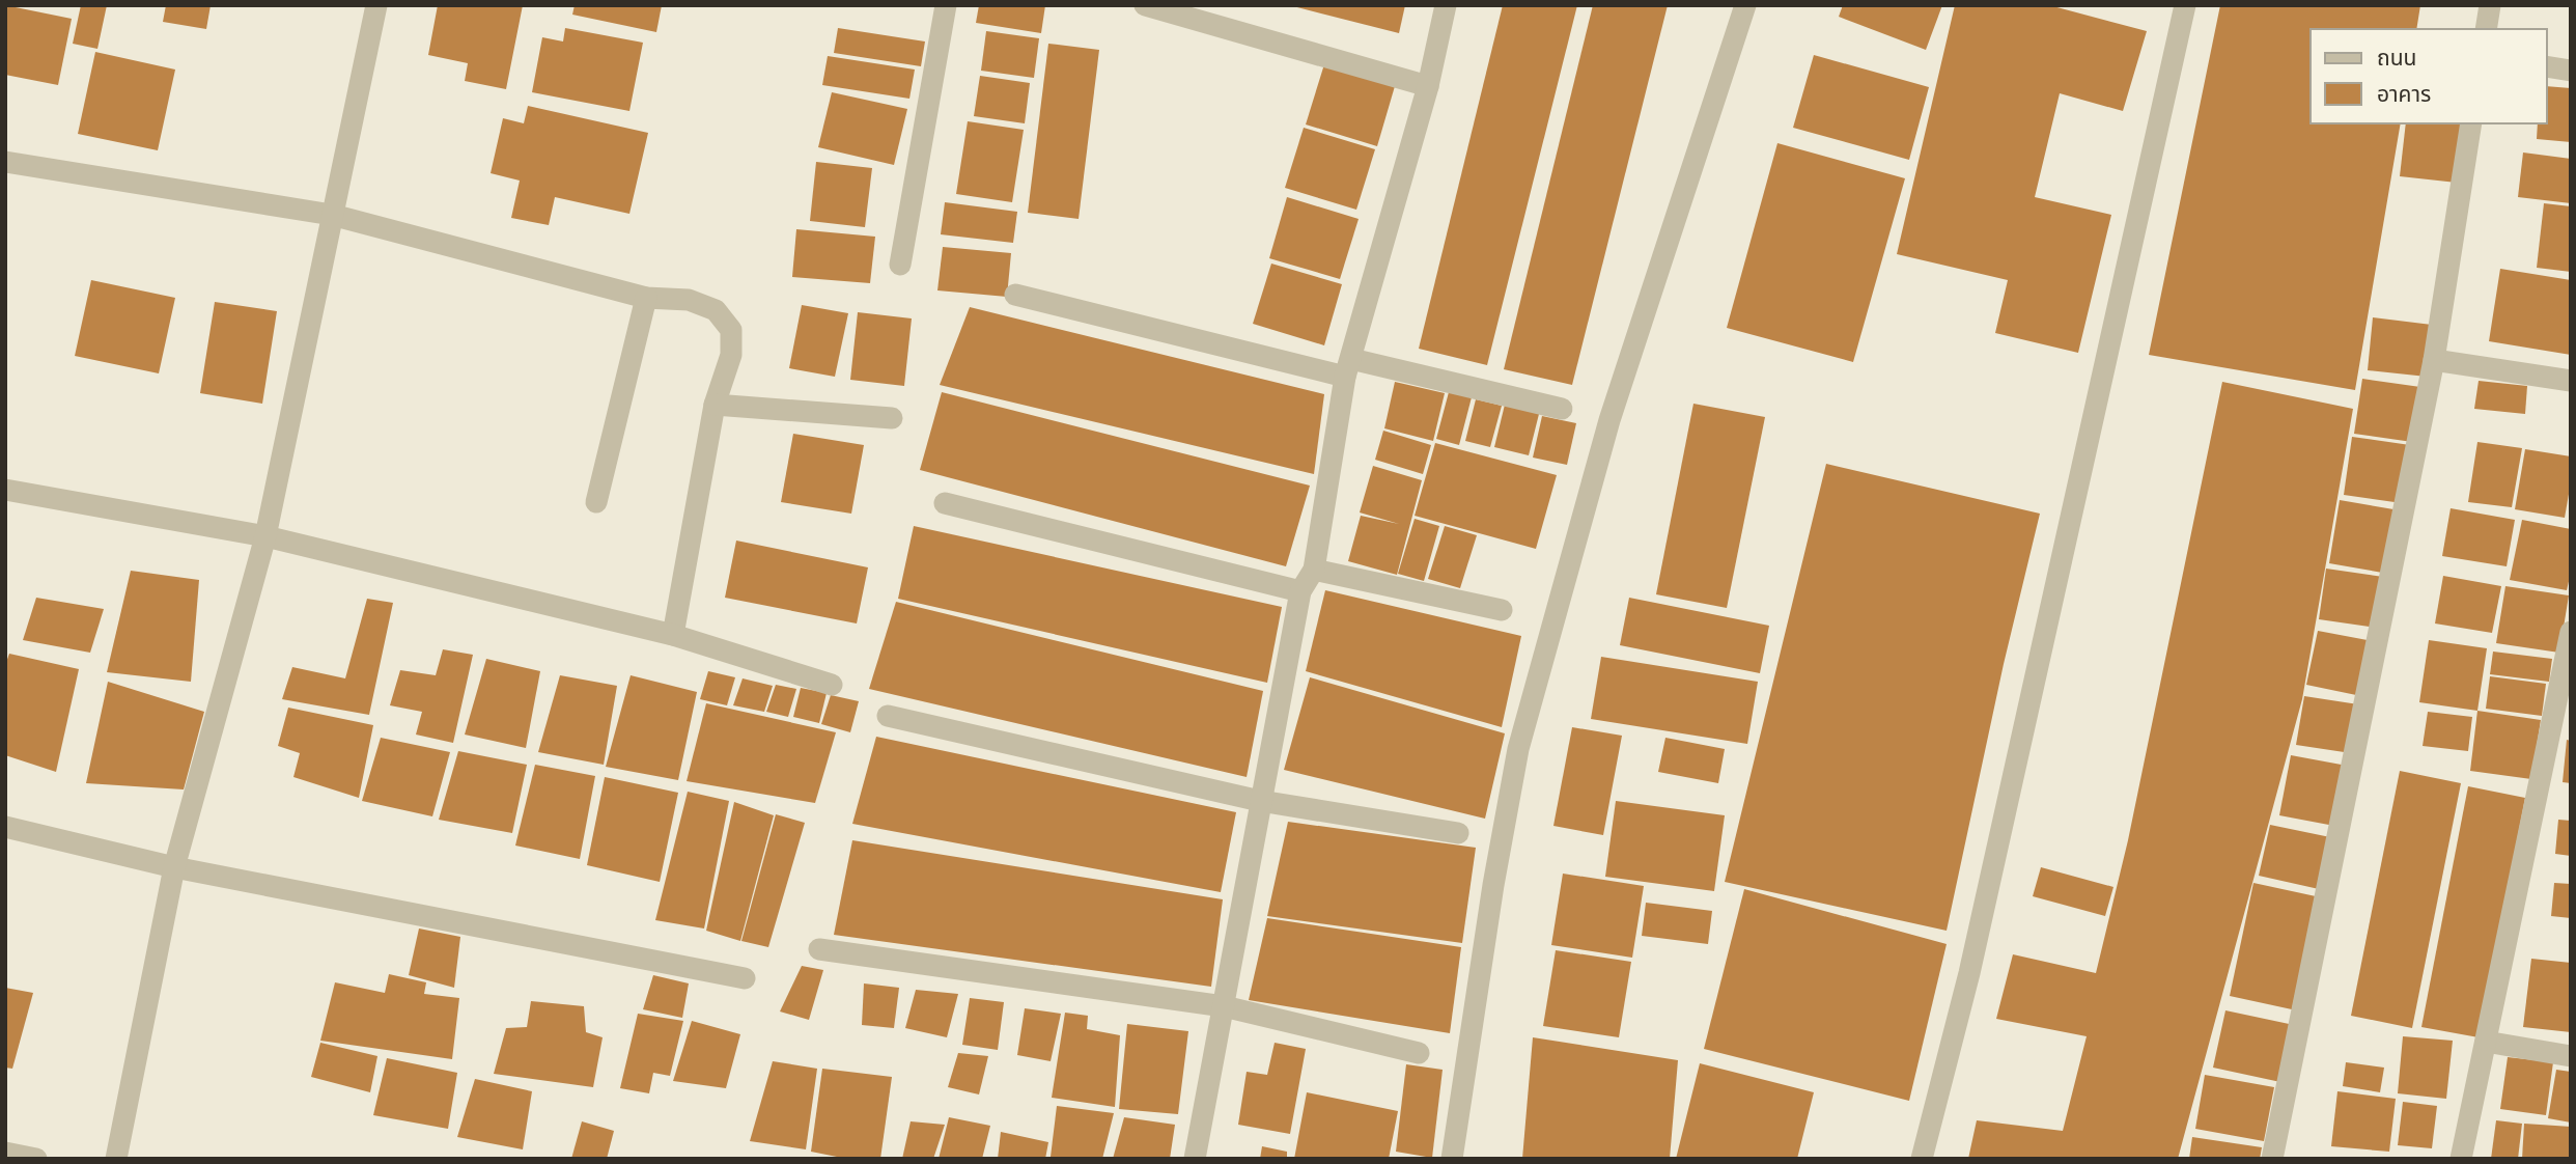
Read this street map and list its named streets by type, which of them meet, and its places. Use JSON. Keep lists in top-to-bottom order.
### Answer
{
  "legend": ["ถนน", "อาคาร"]
}
